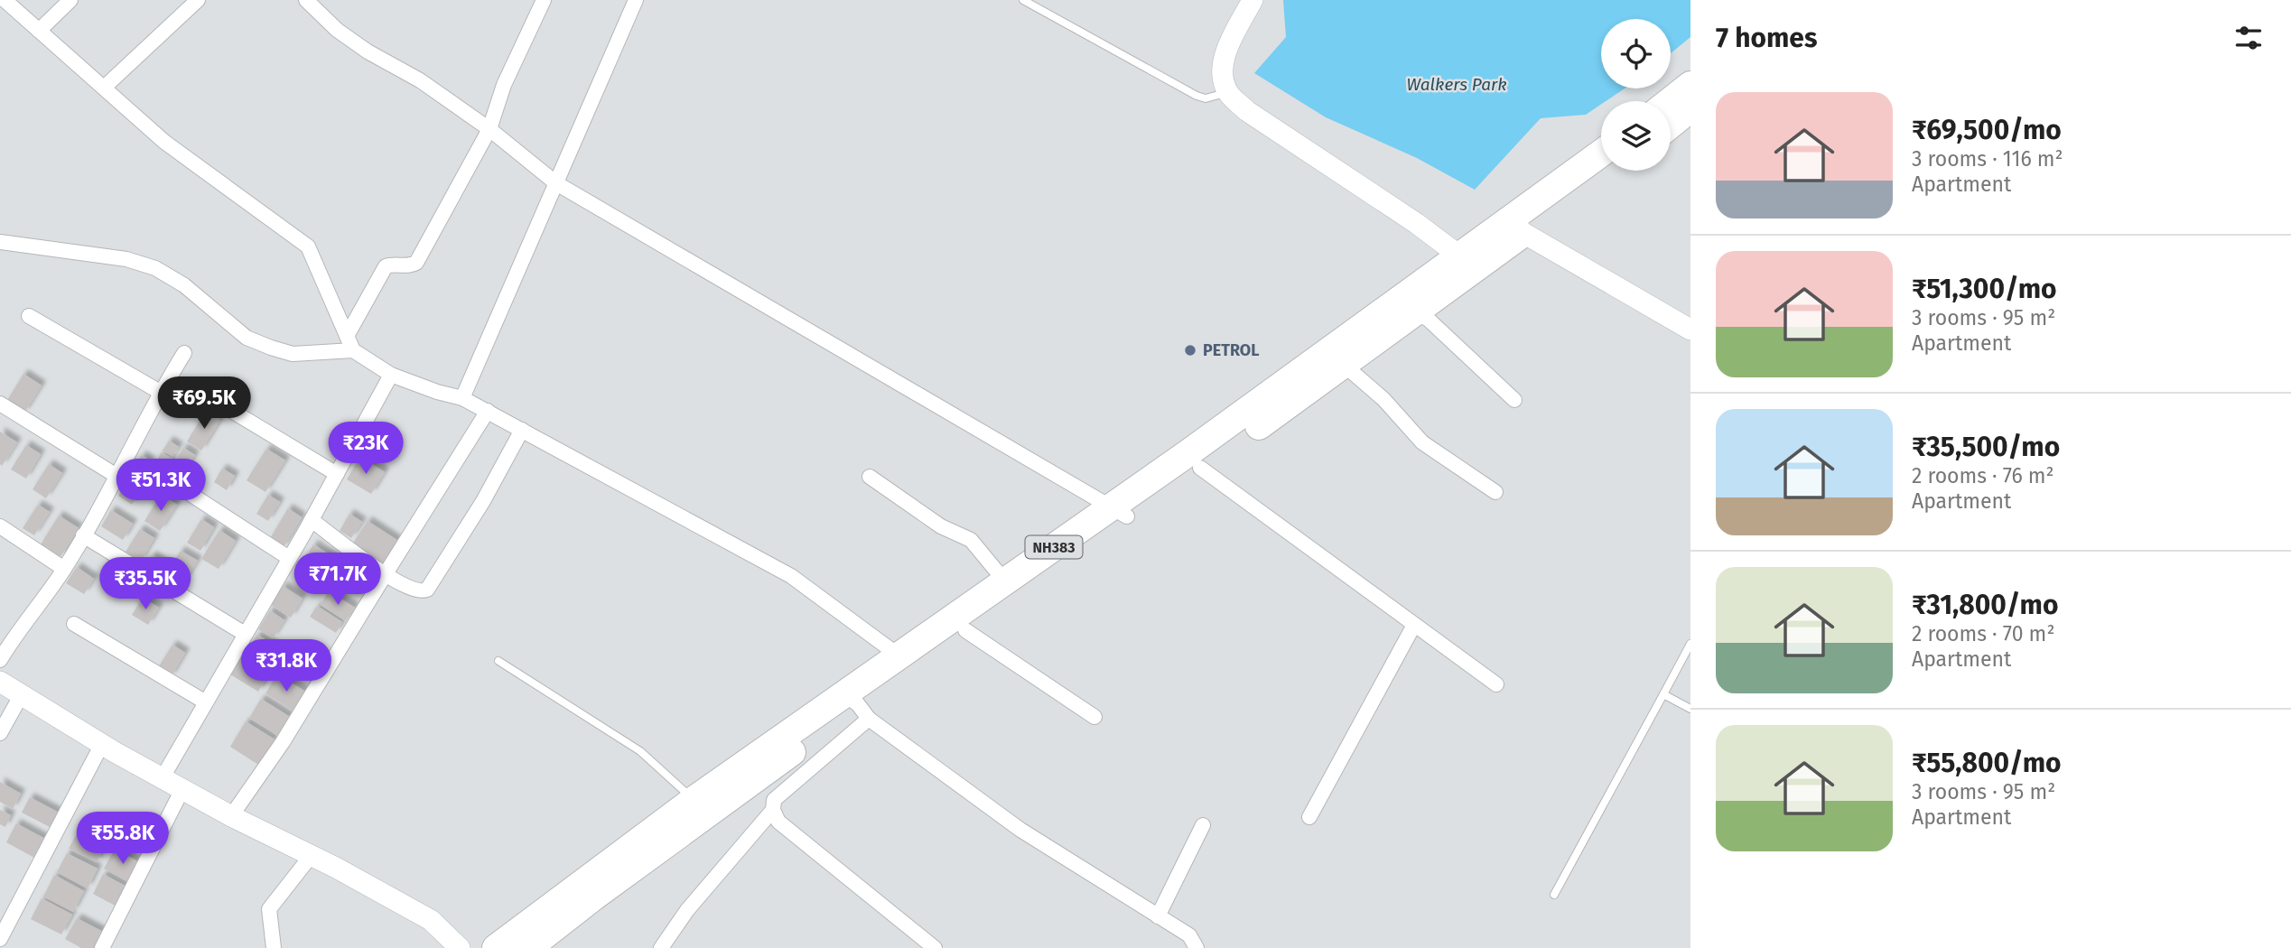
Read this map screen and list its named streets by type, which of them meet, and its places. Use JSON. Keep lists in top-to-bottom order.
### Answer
{
  "streets": {
    "highway": ["NH383"]
  },
  "water": ["Walkers Park"],
  "places": ["PETROL"],
  "page": {
    "heading": "7 homes",
    "list": [
      {
        "name": "₹69,500/mo",
        "note": "3 rooms · 116 m² · Apartment"
      },
      {
        "name": "₹51,300/mo",
        "note": "3 rooms · 95 m² · Apartment"
      },
      {
        "name": "₹35,500/mo",
        "note": "2 rooms · 76 m² · Apartment"
      },
      {
        "name": "₹31,800/mo",
        "note": "2 rooms · 70 m² · Apartment"
      },
      {
        "name": "₹55,800/mo",
        "note": "3 rooms · 95 m² · Apartment"
      }
    ],
    "price": [
      "₹69.5K",
      "₹23K",
      "₹51.3K",
      "₹71.7K",
      "₹35.5K",
      "₹31.8K",
      "₹55.8K"
    ]
  }
}
